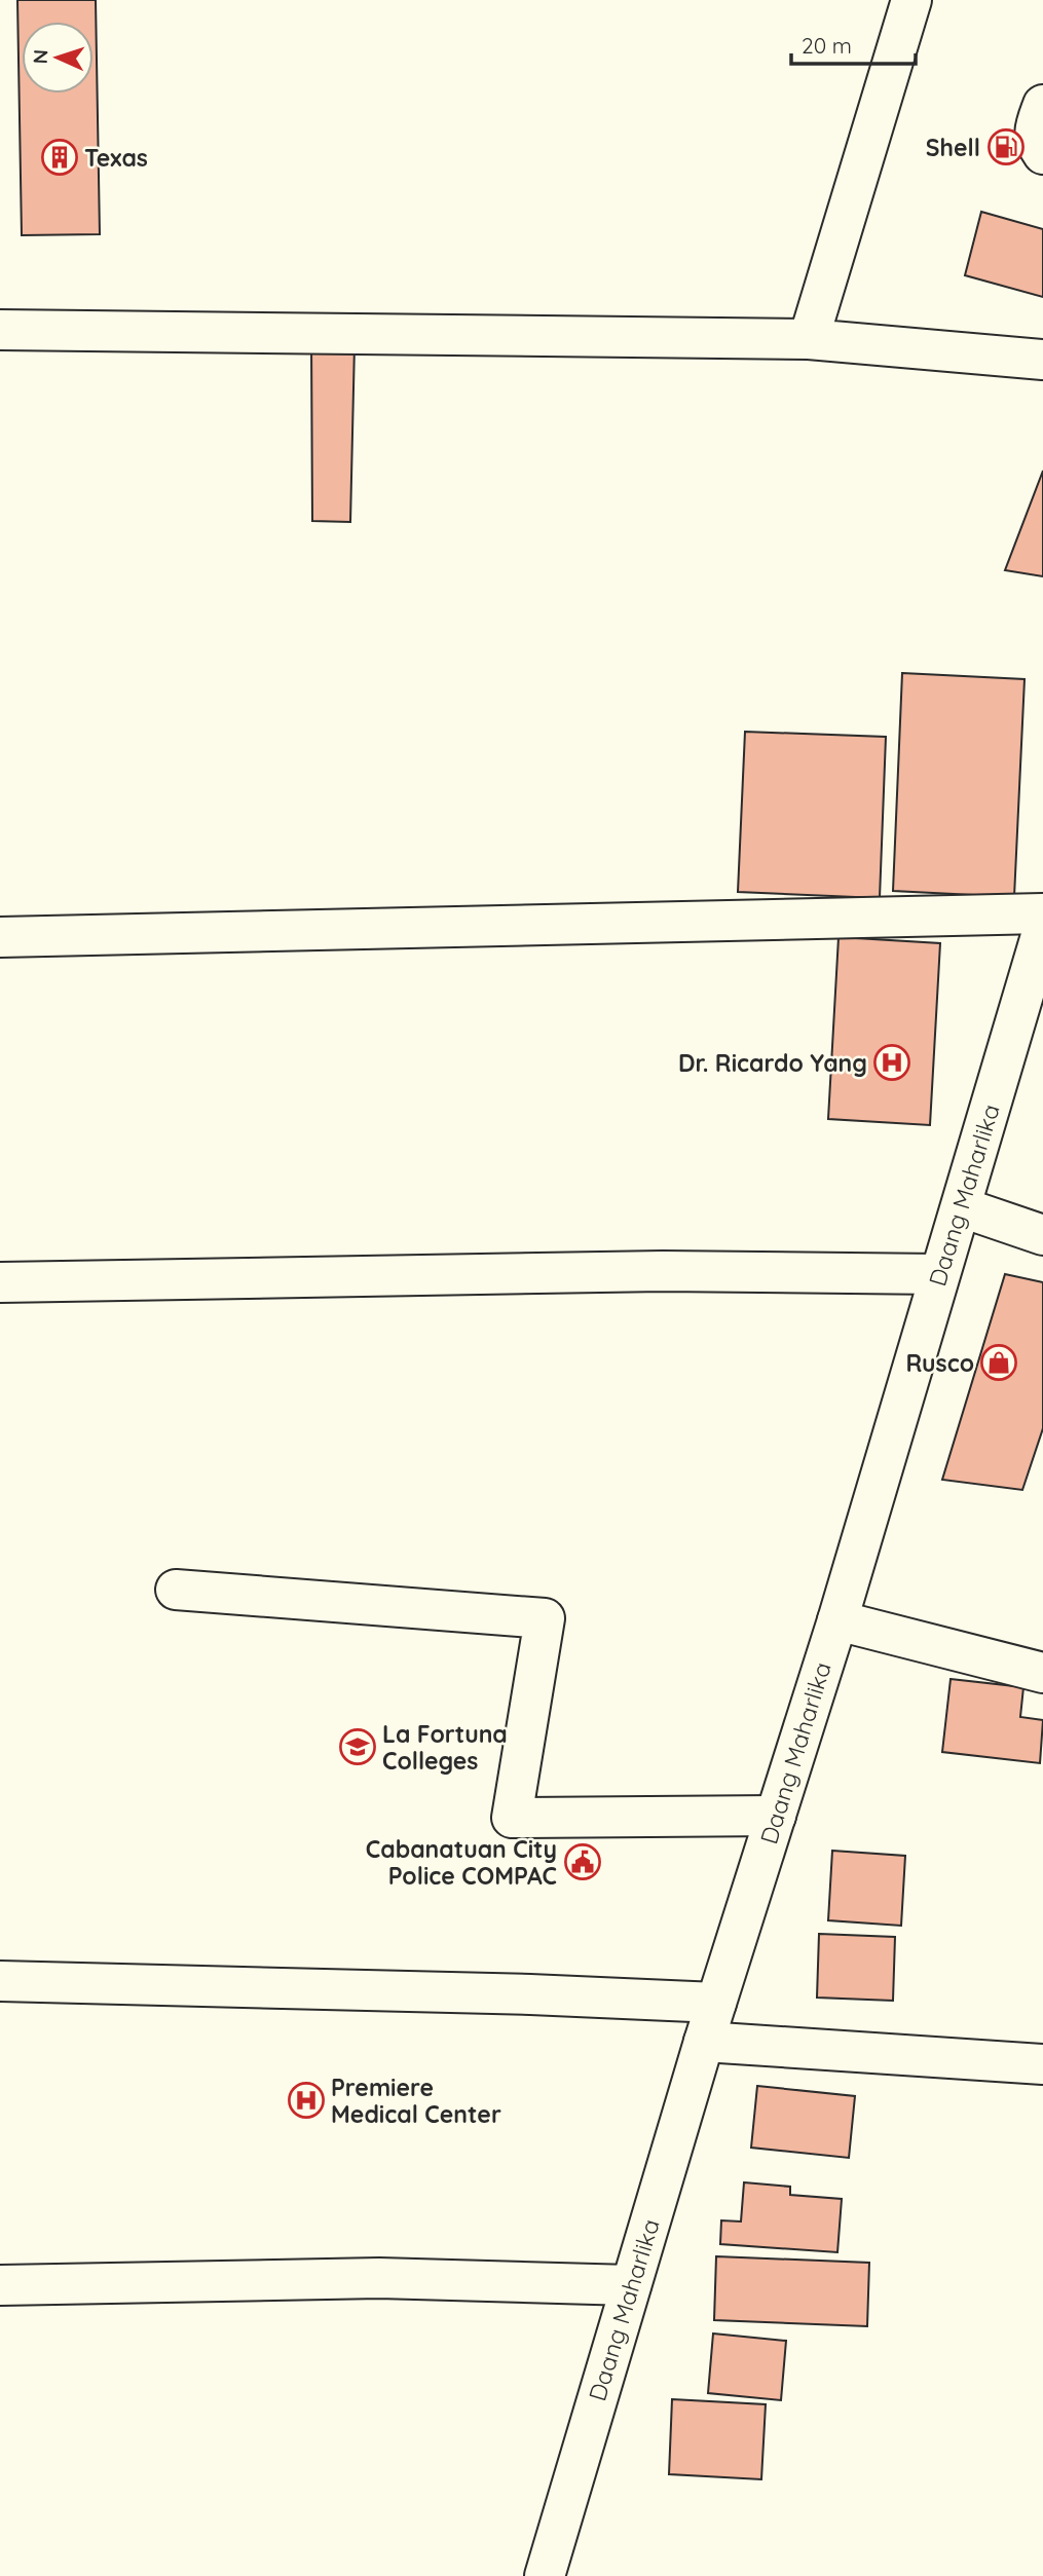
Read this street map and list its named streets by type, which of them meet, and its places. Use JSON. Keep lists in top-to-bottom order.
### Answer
{
  "streets": {
    "main road": ["Daang Maharlika"]
  },
  "places": {
    "fuel station": ["Shell"],
    "building": ["Texas"],
    "hospital": ["Dr. Ricardo Yang", "Premiere Medical Center"],
    "shop": ["Rusco"],
    "school or university": ["La Fortuna Colleges"],
    "public building": ["Cabanatuan City Police COMPAC"]
  },
  "scale_bar": "20 m",
  "north": "left"
}
